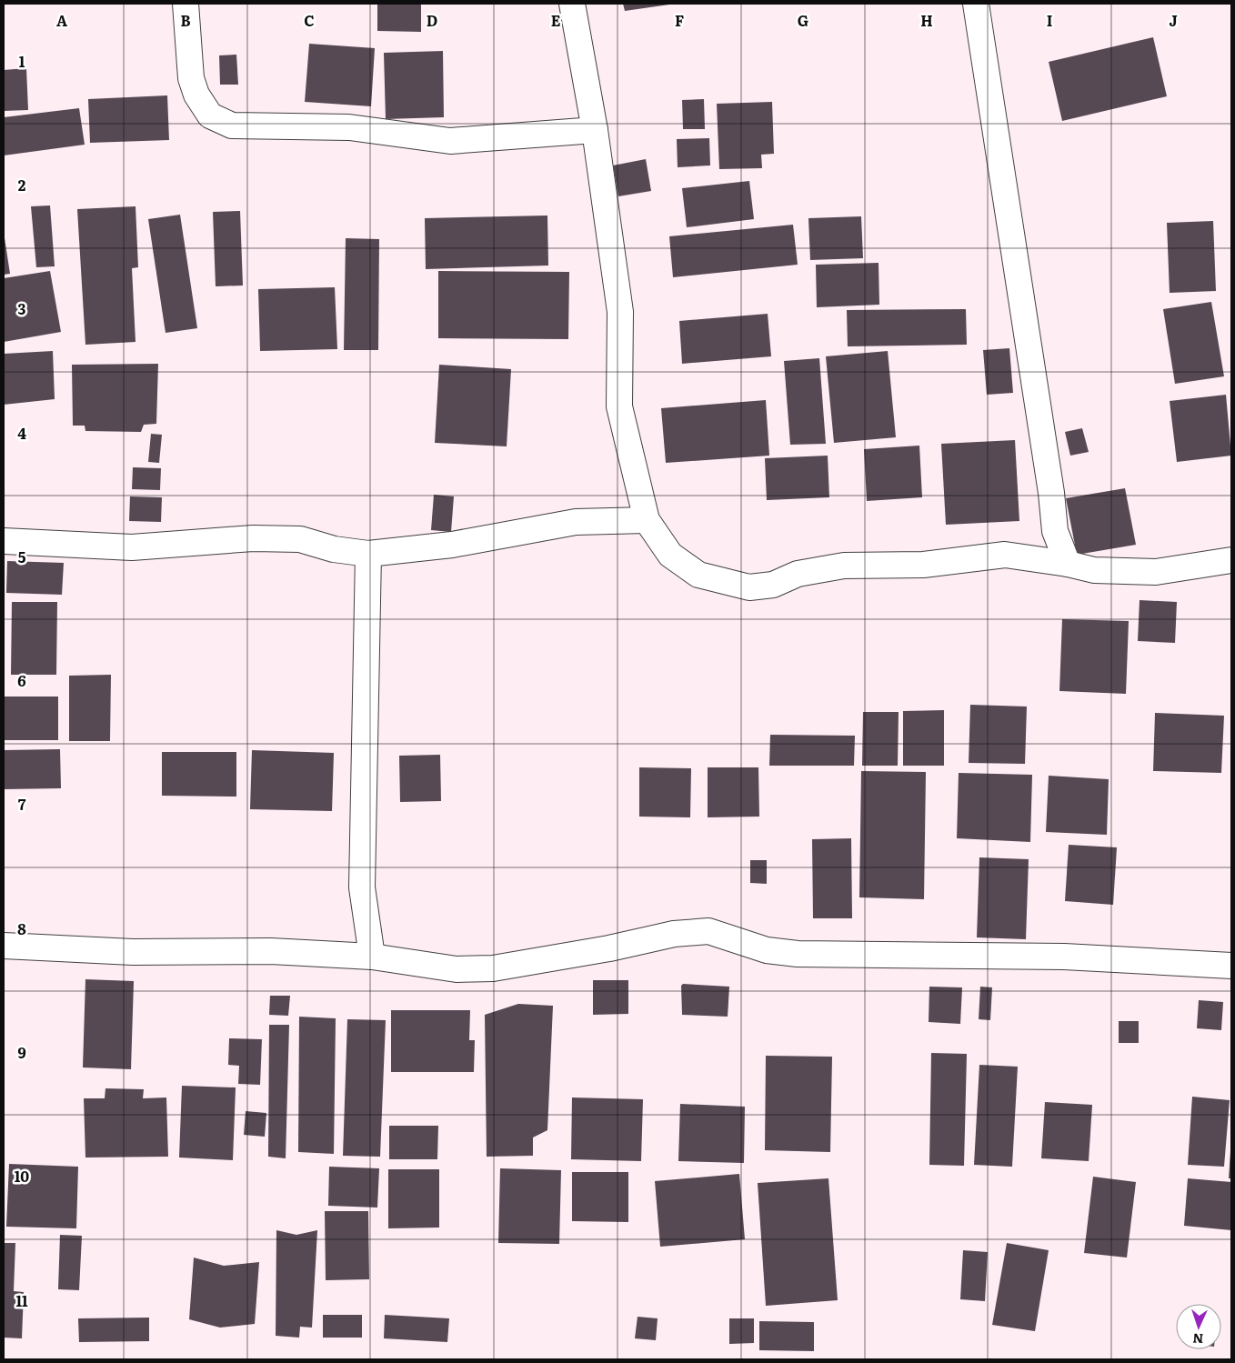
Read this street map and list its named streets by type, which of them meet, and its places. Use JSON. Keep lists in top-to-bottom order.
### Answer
{
  "north": "bottom",
  "grid": {
    "columns": [
      "A",
      "B",
      "C",
      "D",
      "E",
      "F",
      "G",
      "H",
      "I",
      "J"
    ],
    "rows": [
      "1",
      "2",
      "3",
      "4",
      "5",
      "6",
      "7",
      "8",
      "9",
      "10",
      "11"
    ]
  }
}
